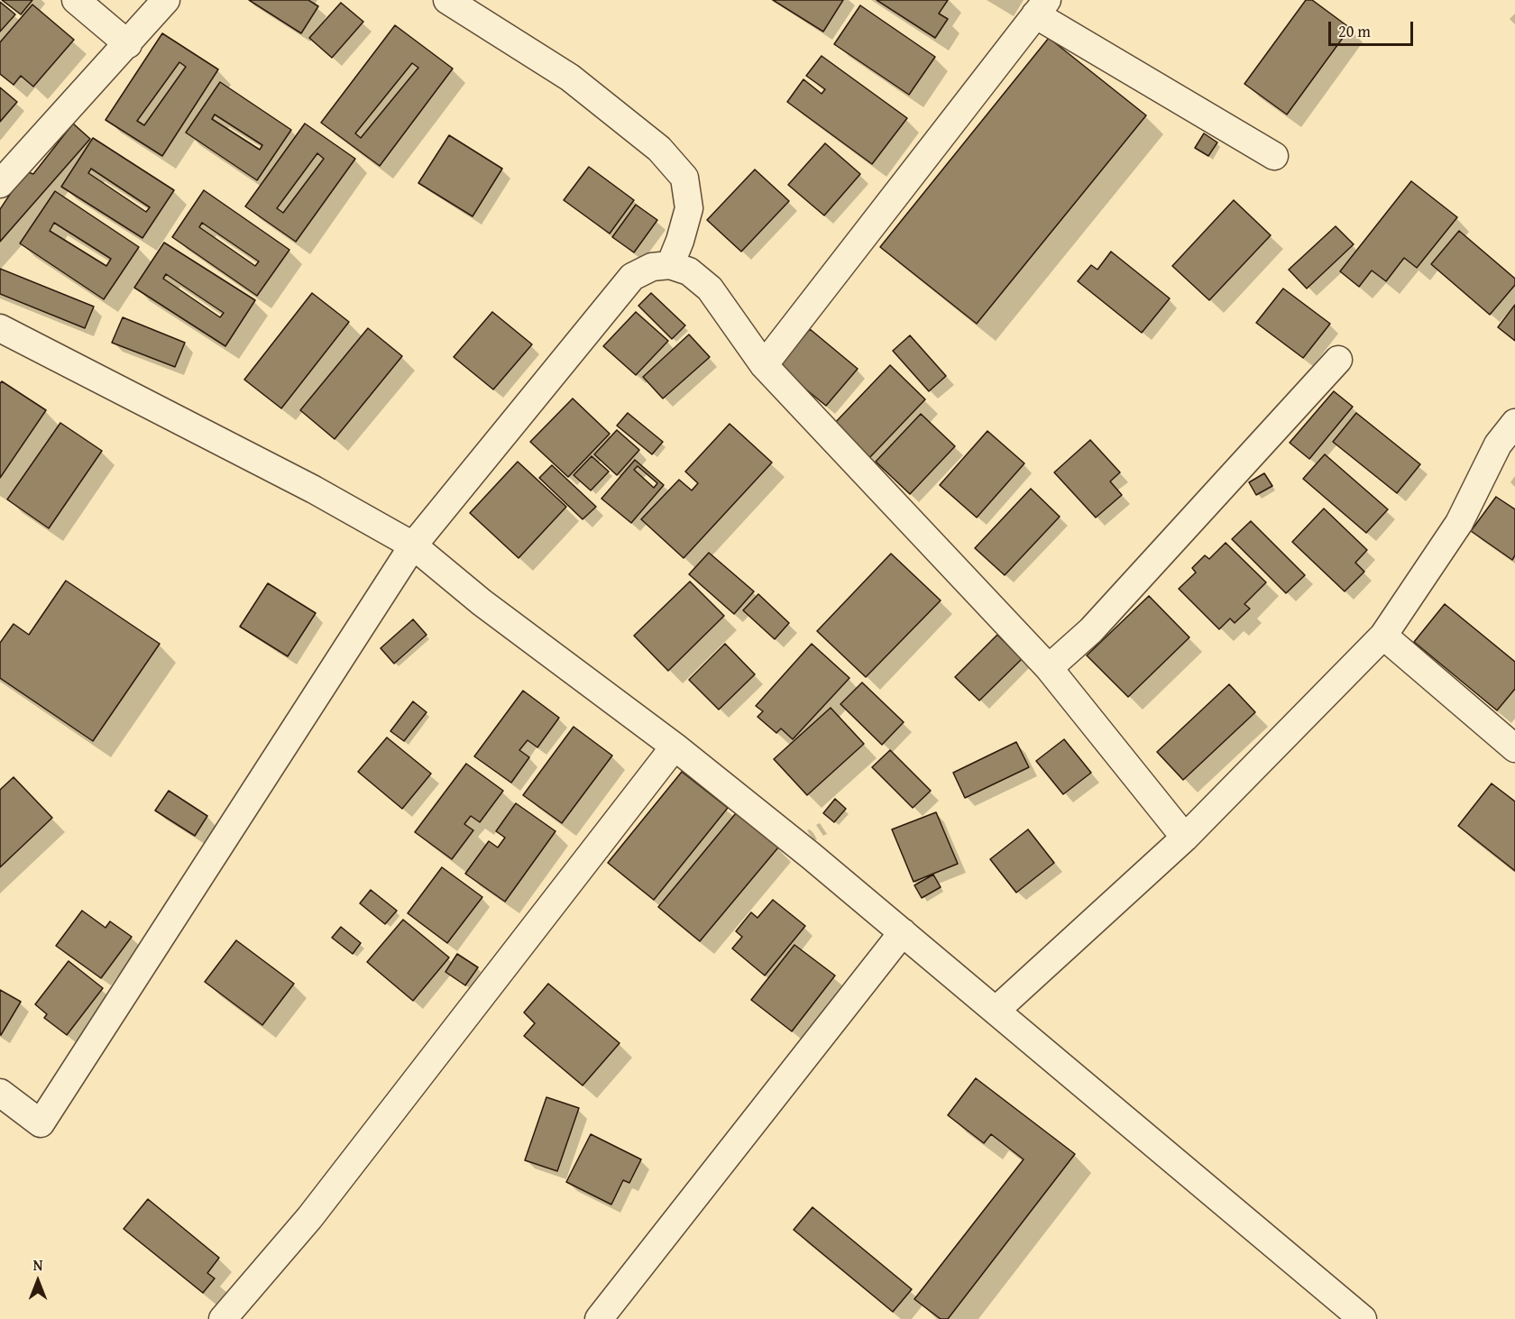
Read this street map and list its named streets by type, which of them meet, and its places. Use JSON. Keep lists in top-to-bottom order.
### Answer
{
  "scale_bar": "20 m",
  "north": "top"
}
